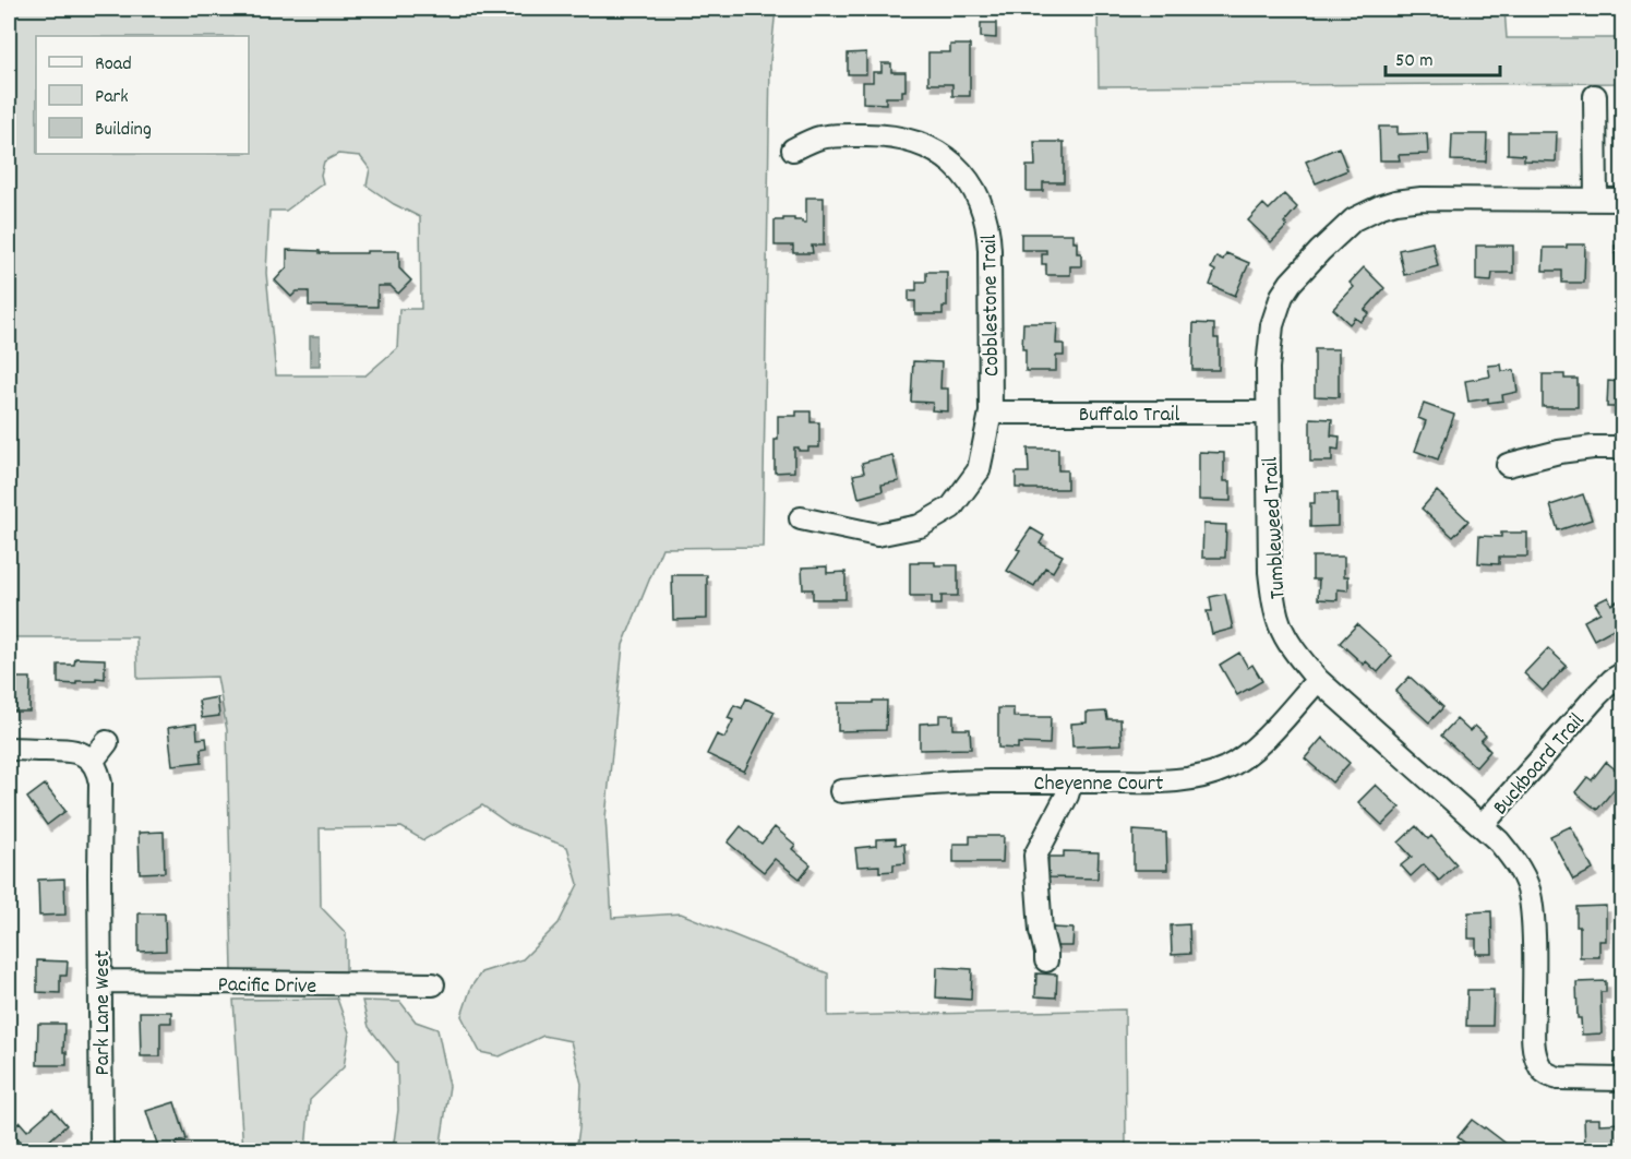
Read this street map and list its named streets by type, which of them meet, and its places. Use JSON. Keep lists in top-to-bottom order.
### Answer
{
  "streets": {
    "street": [
      "Cobblestone Trail",
      "Buffalo Trail",
      "Tumbleweed Trail",
      "Buckboard Trail",
      "Cheyenne Court",
      "Pacific Drive",
      "Park Lane West"
    ]
  },
  "crossings": [
    ["Cobblestone Trail", "Buffalo Trail"],
    ["Buffalo Trail", "Tumbleweed Trail"],
    ["Tumbleweed Trail", "Buckboard Trail"],
    ["Tumbleweed Trail", "Cheyenne Court"],
    ["Pacific Drive", "Park Lane West"]
  ],
  "legend": ["Road", "Park", "Building"],
  "scale_bar": "50 m"
}
